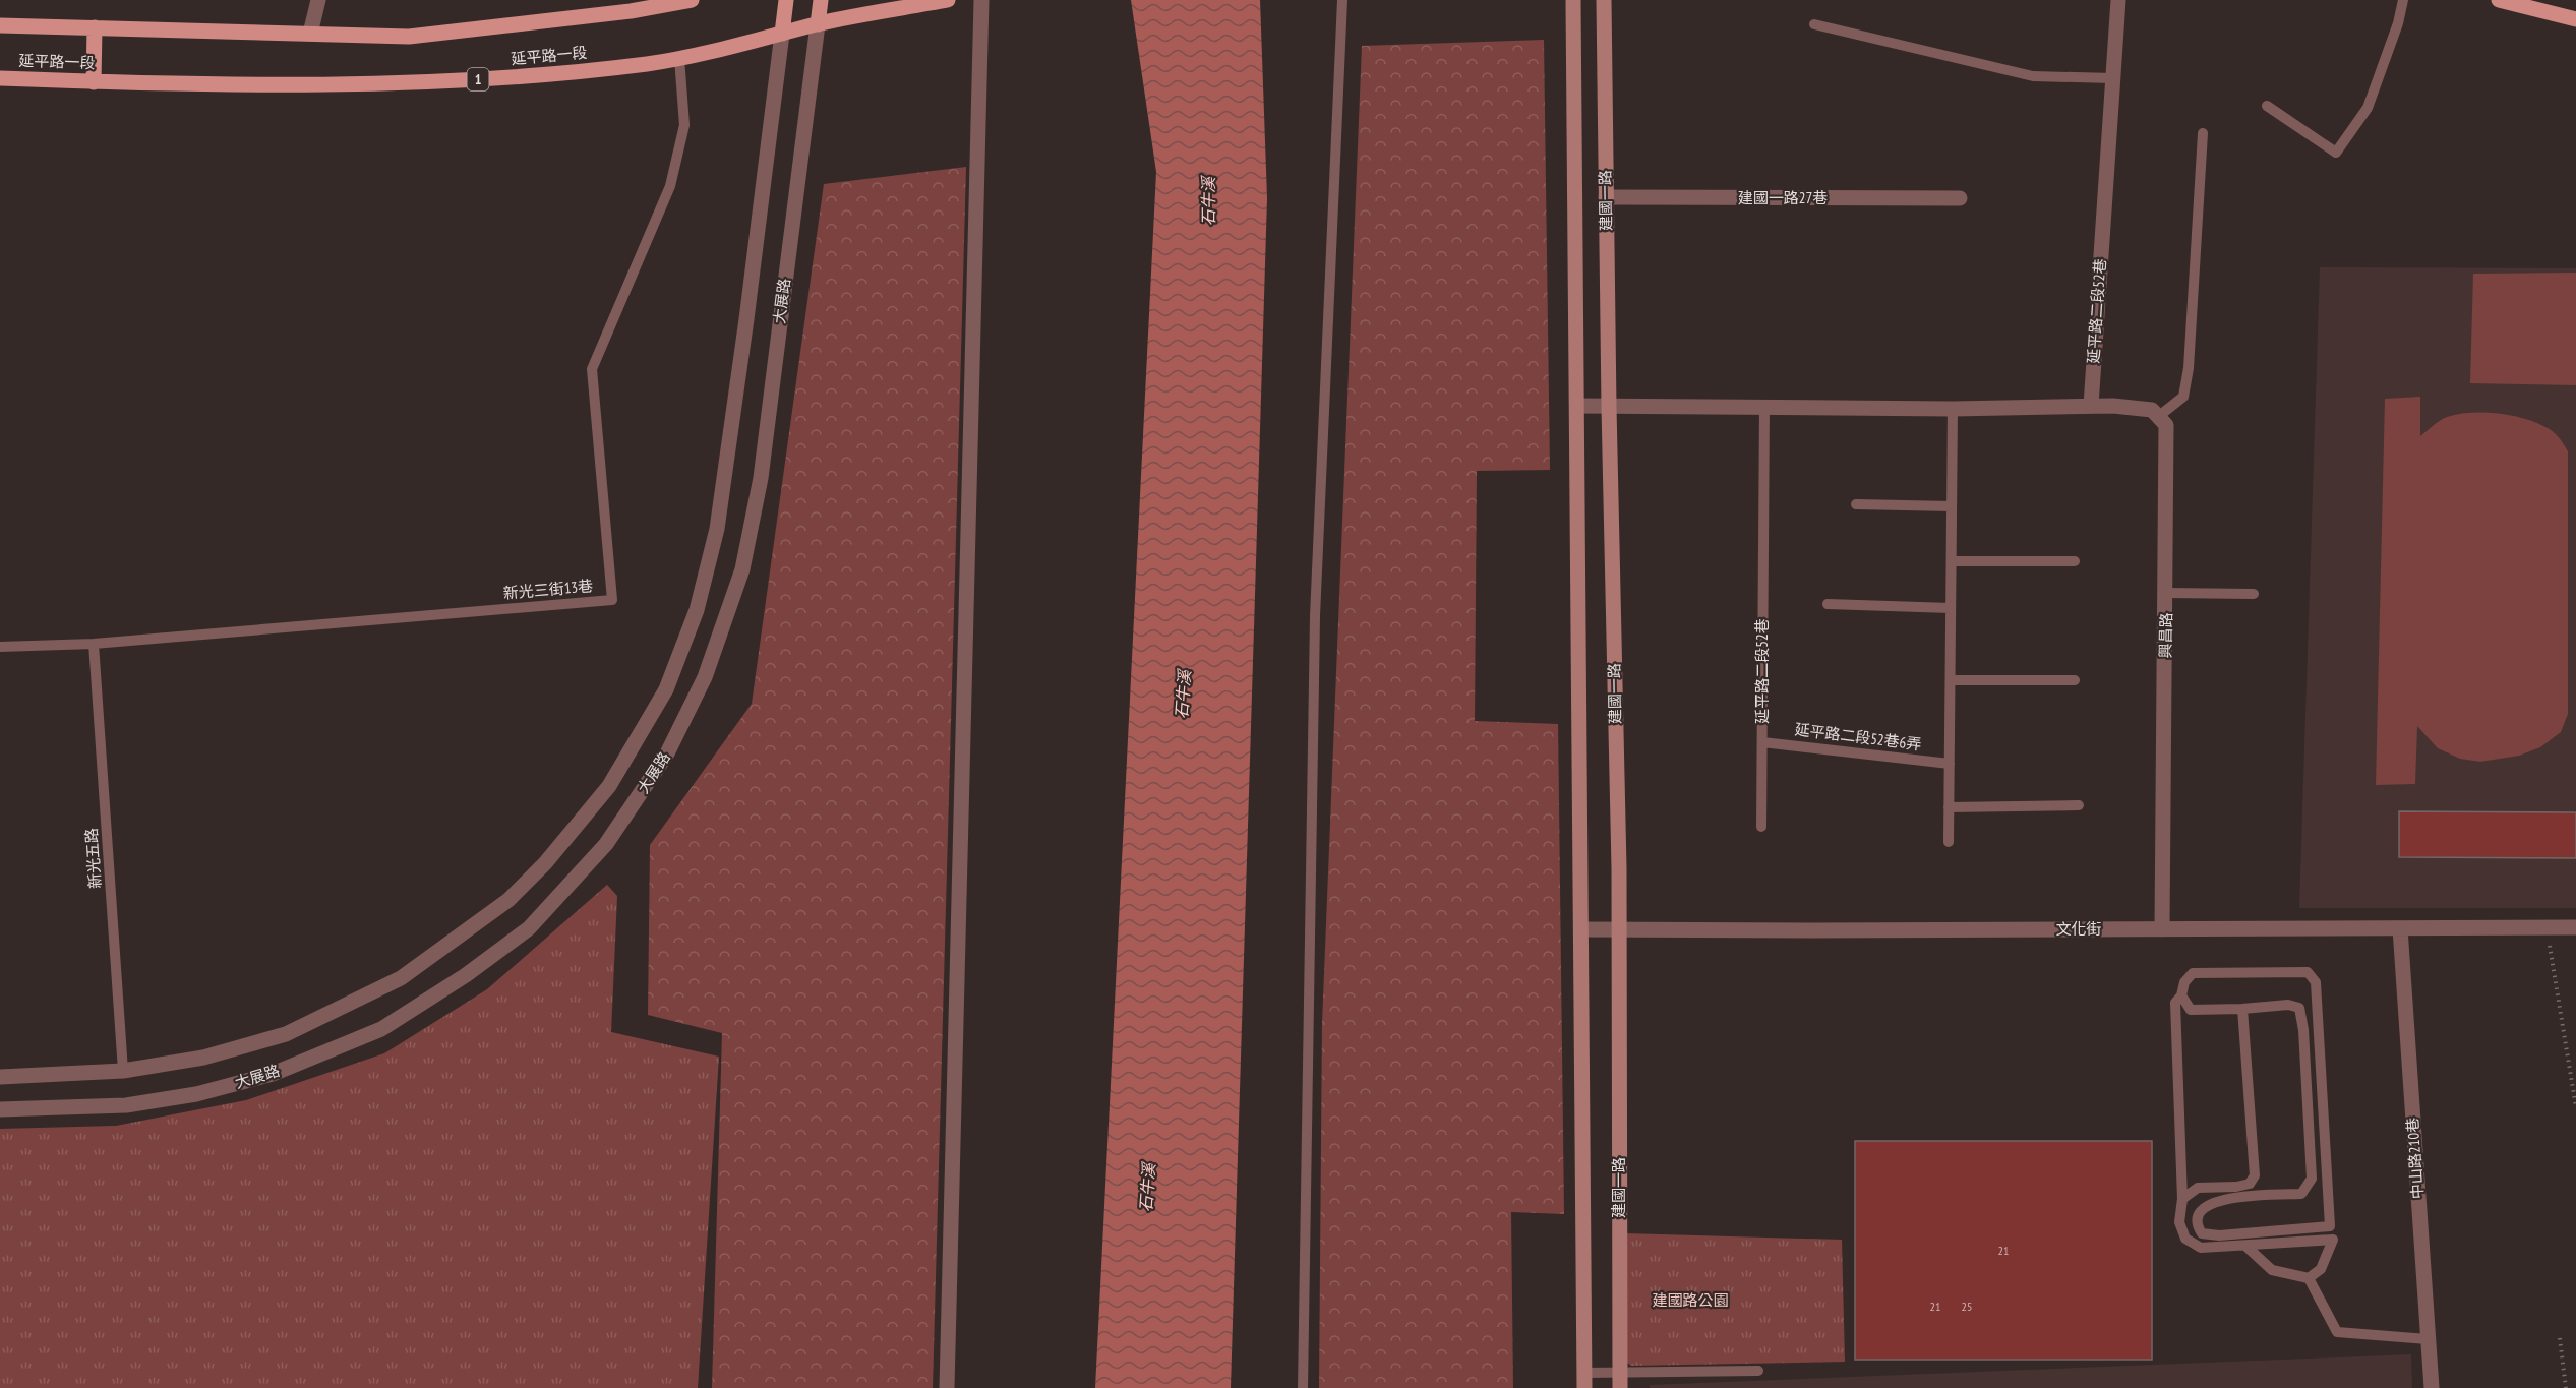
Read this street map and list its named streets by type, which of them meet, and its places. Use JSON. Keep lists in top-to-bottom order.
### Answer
{
  "streets": {
    "main road": ["延平路一段", "1"],
    "street": [
      "建國一路27巷",
      "建國一路",
      "大展路",
      "延平路二段52巷",
      "興昌路",
      "文化街",
      "中山路210巷"
    ],
    "lane": ["新光三街13巷", "延平路二段52巷6弄", "新光五路"]
  },
  "crossings": [
    ["延平路一段", "大展路"],
    ["延平路一段", "新光三街13巷"],
    ["建國一路27巷", "建國一路"],
    ["建國一路", "文化街"],
    ["大展路", "新光五路"],
    ["延平路二段52巷", "延平路二段52巷6弄"],
    ["新光三街13巷", "新光五路"],
    ["興昌路", "文化街"],
    ["文化街", "中山路210巷"]
  ],
  "water": ["石牛溪"],
  "parks": ["建國路公園"],
  "house_numbers": ["21", "21", "25"]
}
